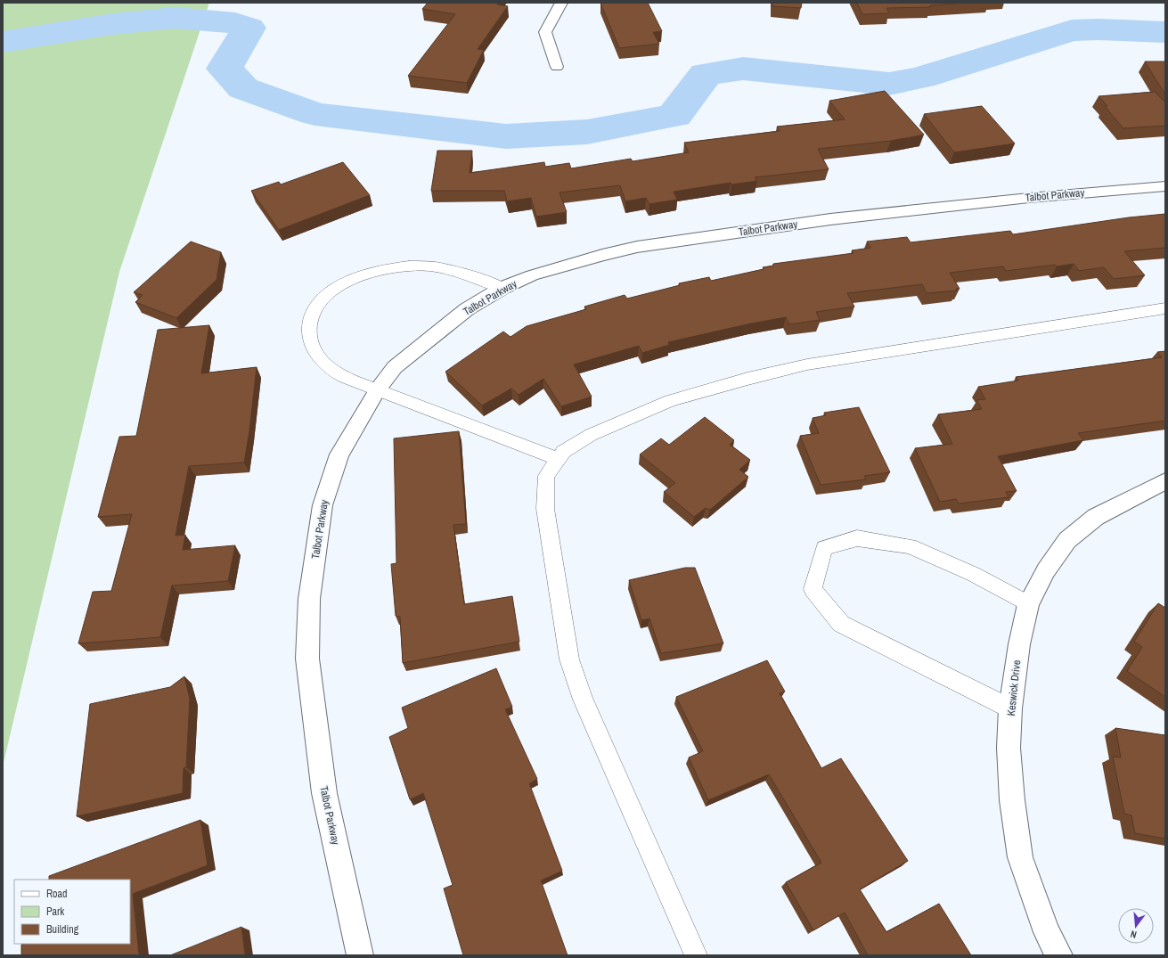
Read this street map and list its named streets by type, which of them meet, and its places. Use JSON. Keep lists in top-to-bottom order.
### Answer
{
  "streets": {
    "street": ["Talbot Parkway", "Keswick Drive"]
  },
  "legend": ["Road", "Park", "Building"],
  "north": "bottom"
}
